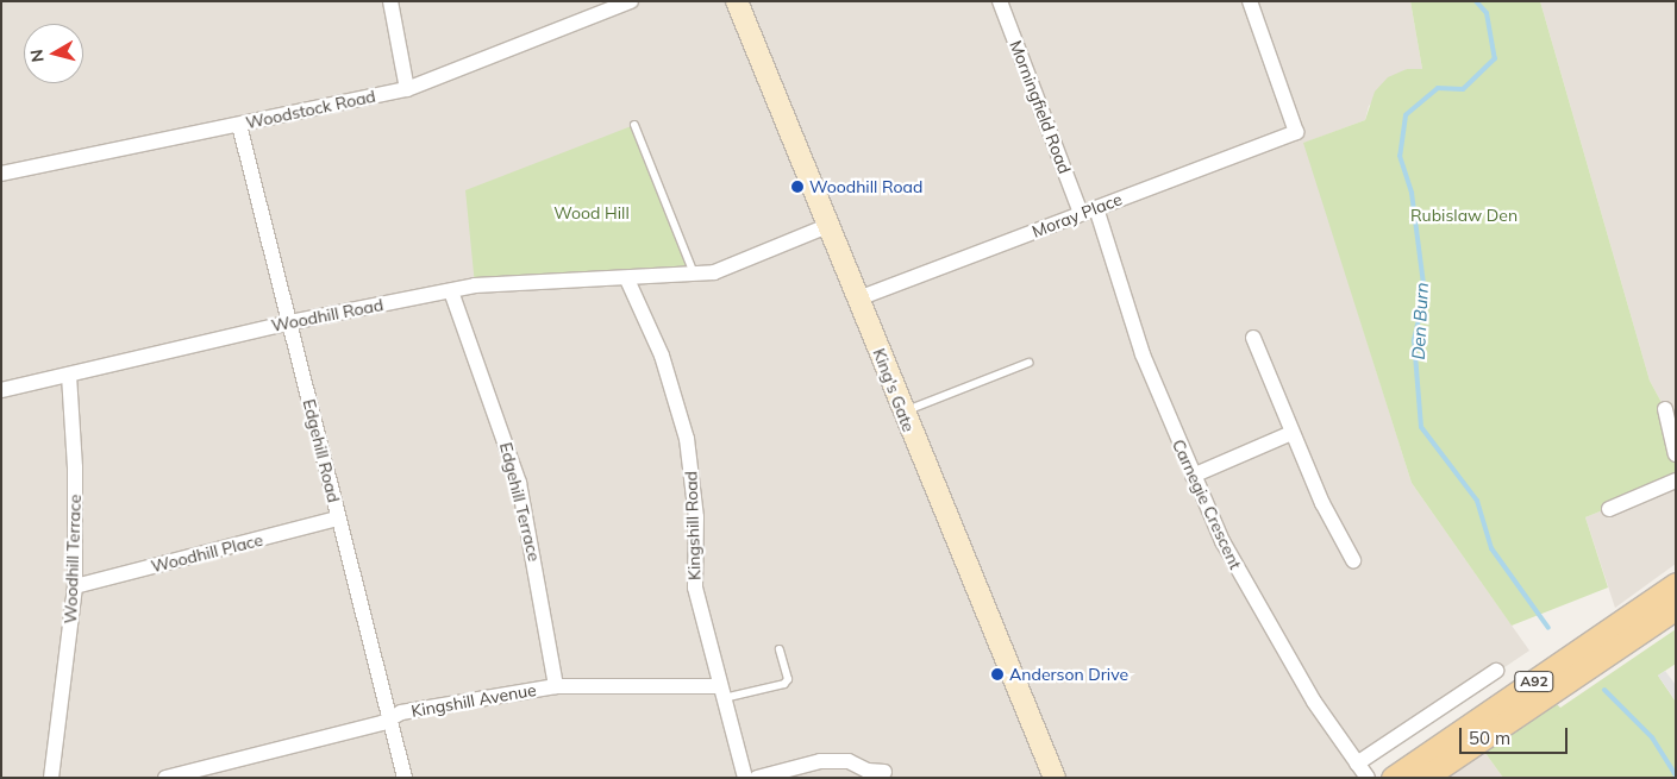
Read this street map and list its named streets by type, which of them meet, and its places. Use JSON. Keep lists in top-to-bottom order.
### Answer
{
  "streets": {
    "main road": ["A92"],
    "street": [
      "Morningfield Road",
      "Woodstock Road",
      "Moray Place",
      "Woodhill Road",
      "King's Gate",
      "Edgehill Road",
      "Edgehill Terrace",
      "Carnegie Crescent",
      "Kingshill Road",
      "Woodhill Place",
      "Woodhill Terrace",
      "Kingshill Avenue"
    ]
  },
  "crossings": [
    ["Morningfield Road", "Moray Place"],
    ["Woodstock Road", "Edgehill Road"],
    ["Moray Place", "King's Gate"],
    ["Moray Place", "Carnegie Crescent"],
    ["Woodhill Road", "King's Gate"],
    ["Woodhill Road", "Edgehill Road"],
    ["Woodhill Road", "Edgehill Terrace"],
    ["Woodhill Road", "Kingshill Road"],
    ["Woodhill Road", "Woodhill Terrace"],
    ["Edgehill Road", "Woodhill Place"],
    ["Edgehill Road", "Kingshill Avenue"],
    ["Edgehill Terrace", "Kingshill Avenue"],
    ["Kingshill Road", "Kingshill Avenue"],
    ["Woodhill Place", "Woodhill Terrace"]
  ],
  "water": ["Den Burn"],
  "parks": ["Wood Hill", "Rubislaw Den"],
  "places": ["Woodhill Road", "Anderson Drive"],
  "scale_bar": "50 m",
  "north": "left"
}
